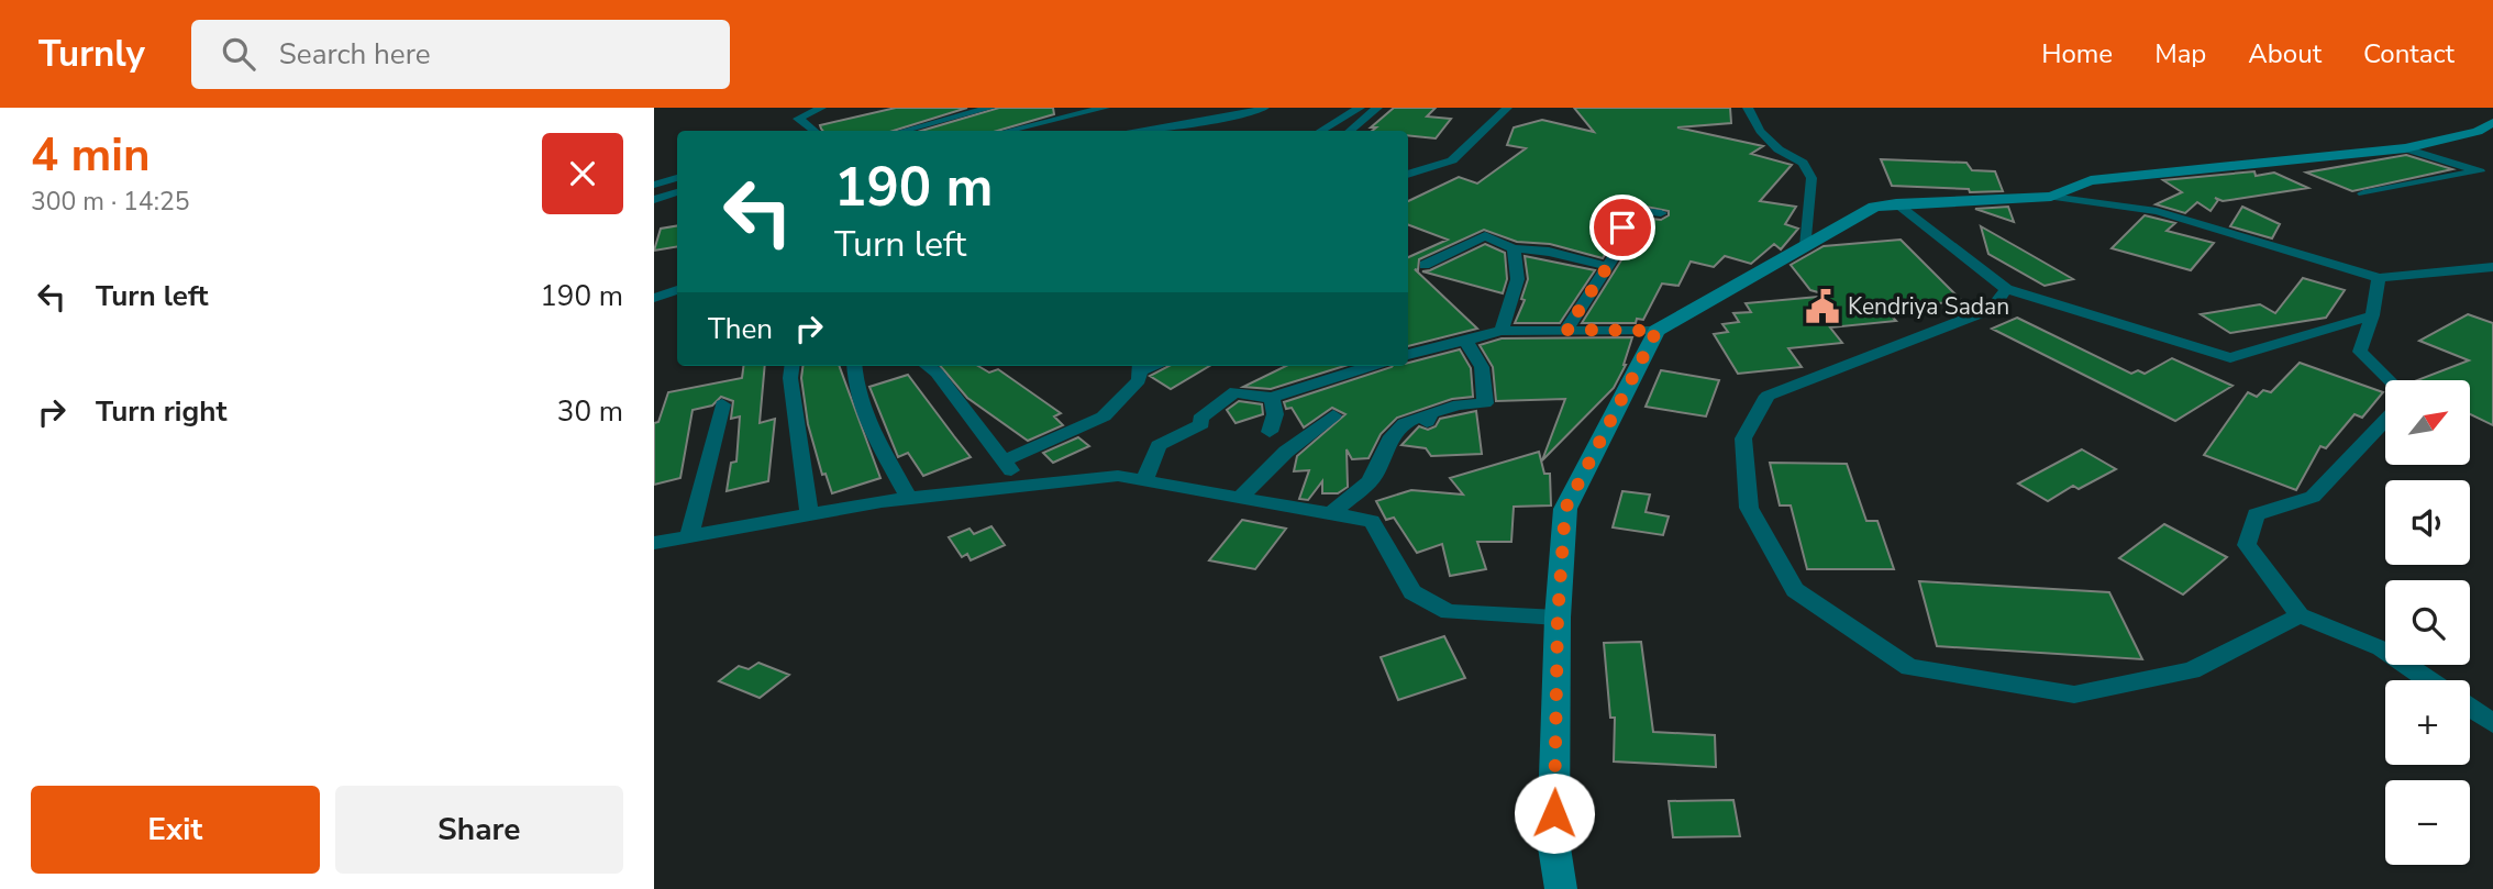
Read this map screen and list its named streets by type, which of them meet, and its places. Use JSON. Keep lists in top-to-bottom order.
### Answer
{
  "places": {
    "public building": ["Kendriya Sadan"]
  },
  "north": "top right",
  "page": {
    "header": "Turnly",
    "search": "Search here",
    "nav": [
      "Home",
      "Map",
      "About",
      "Contact"
    ],
    "heading": ["4 min", "300 m · 14:25"],
    "turn": ["190 m", "Turn left"],
    "list": [
      {
        "name": "Turn left",
        "value": "190 m"
      },
      {
        "name": "Turn right",
        "value": "30 m"
      }
    ],
    "then": "Then",
    "map_buttons": ["+", "−"],
    "buttons": ["Exit", "Share"]
  }
}
